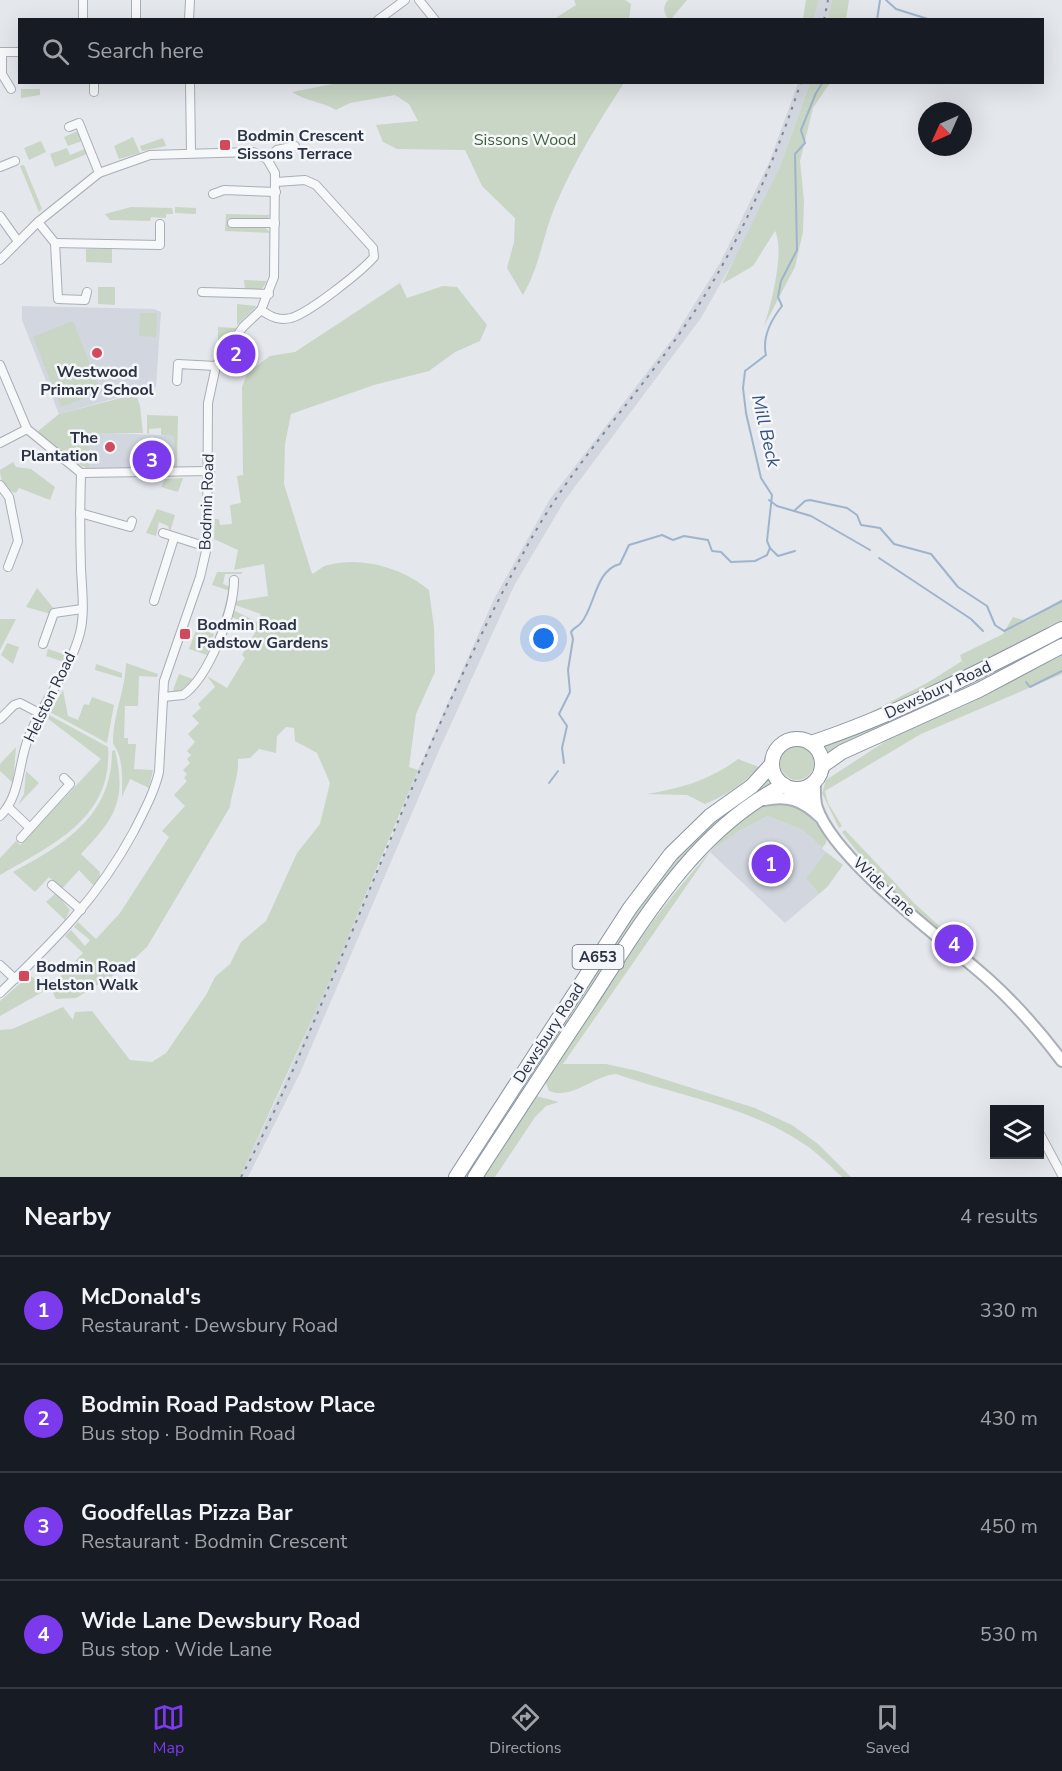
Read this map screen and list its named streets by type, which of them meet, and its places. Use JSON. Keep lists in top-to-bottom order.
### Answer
{
  "streets": {
    "highway": ["Dewsbury Road", "A653"],
    "main road": ["Wide Lane"],
    "street": ["Bodmin Road", "Helston Road"]
  },
  "crossings": [
    ["Dewsbury Road", "Wide Lane"]
  ],
  "water": ["Mill Beck"],
  "parks": ["Sissons Wood"],
  "places": {
    "transit": ["Bodmin Crescent Sissons Terrace", "Bodmin Road Padstow Gardens", "Bodmin Road Helston Walk"],
    "other": ["Westwood Primary School", "The Plantation"]
  },
  "north": "bottom left",
  "page": {
    "search": "Search here",
    "pins": [
      "2",
      "3",
      "1",
      "4"
    ],
    "heading": ["Nearby", "4 results"],
    "list": [
      {
        "mark": "1",
        "name": "McDonald's",
        "note": "Restaurant · Dewsbury Road",
        "value": "330 m"
      },
      {
        "mark": "2",
        "name": "Bodmin Road Padstow Place",
        "note": "Bus stop · Bodmin Road",
        "value": "430 m"
      },
      {
        "mark": "3",
        "name": "Goodfellas Pizza Bar",
        "note": "Restaurant · Bodmin Crescent",
        "value": "450 m"
      },
      {
        "mark": "4",
        "name": "Wide Lane Dewsbury Road",
        "note": "Bus stop · Wide Lane",
        "value": "530 m"
      }
    ],
    "nav": ["Map", "Directions", "Saved"]
  }
}
